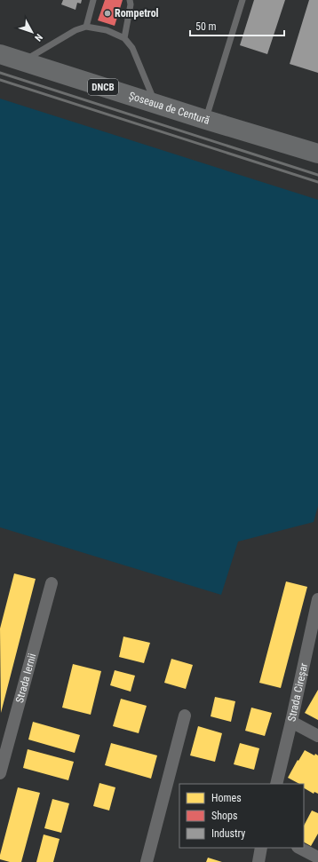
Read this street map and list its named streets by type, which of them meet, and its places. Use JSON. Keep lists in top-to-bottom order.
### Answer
{
  "streets": {
    "main road": ["DNCB", "Șoseaua de Centură"],
    "street": ["Strada Iernii", "Strada Cireșar"]
  },
  "places": ["Rompetrol"],
  "legend": ["Homes", "Shops", "Industry"],
  "scale_bar": "50 m",
  "north": "bottom right"
}
